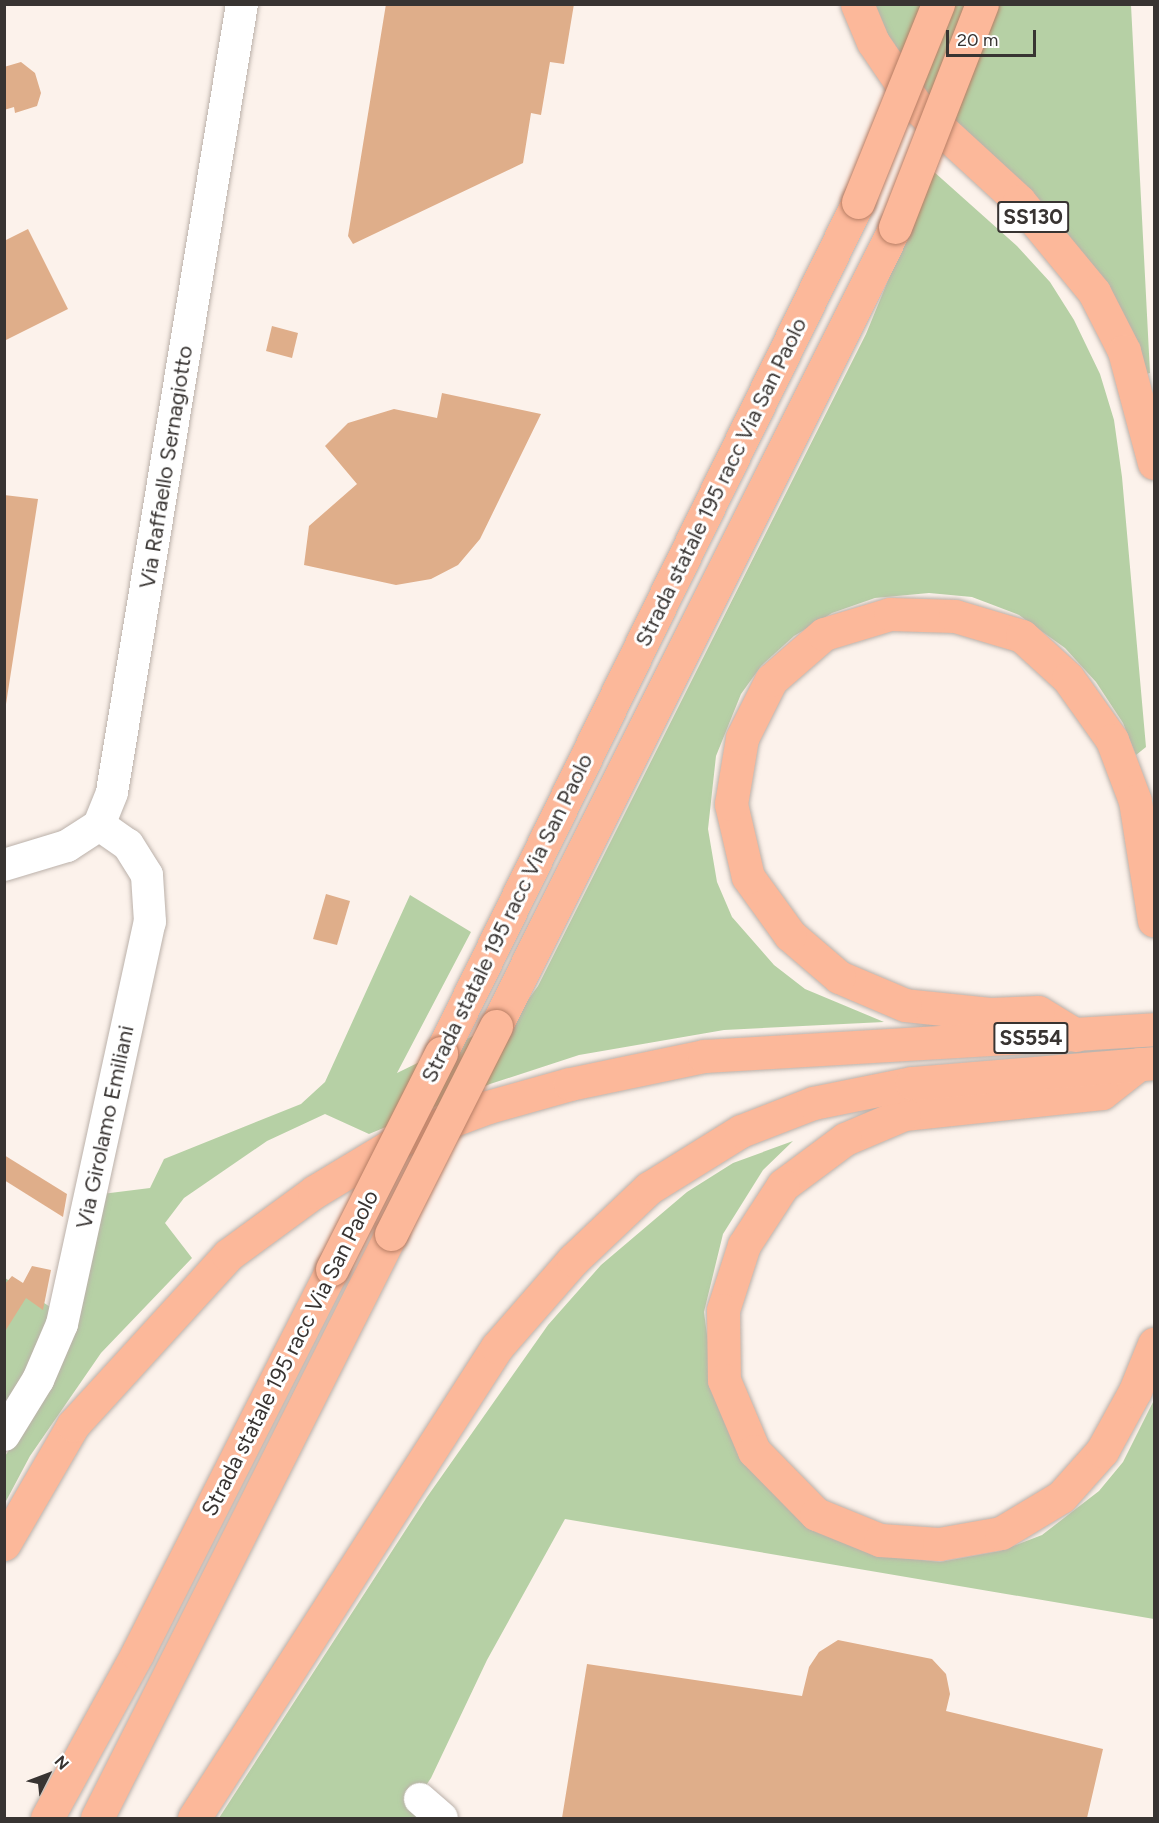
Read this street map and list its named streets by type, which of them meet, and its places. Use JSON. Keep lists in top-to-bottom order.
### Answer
{
  "streets": {
    "highway": ["SS130", "Strada statale 195 racc Via San Paolo", "SS554"],
    "street": ["Via Raffaello Sernagiotto", "Via Girolamo Emiliani"]
  },
  "crossings": [
    ["Via Raffaello Sernagiotto", "Via Girolamo Emiliani"]
  ],
  "scale_bar": "20 m",
  "north": "top right"
}
